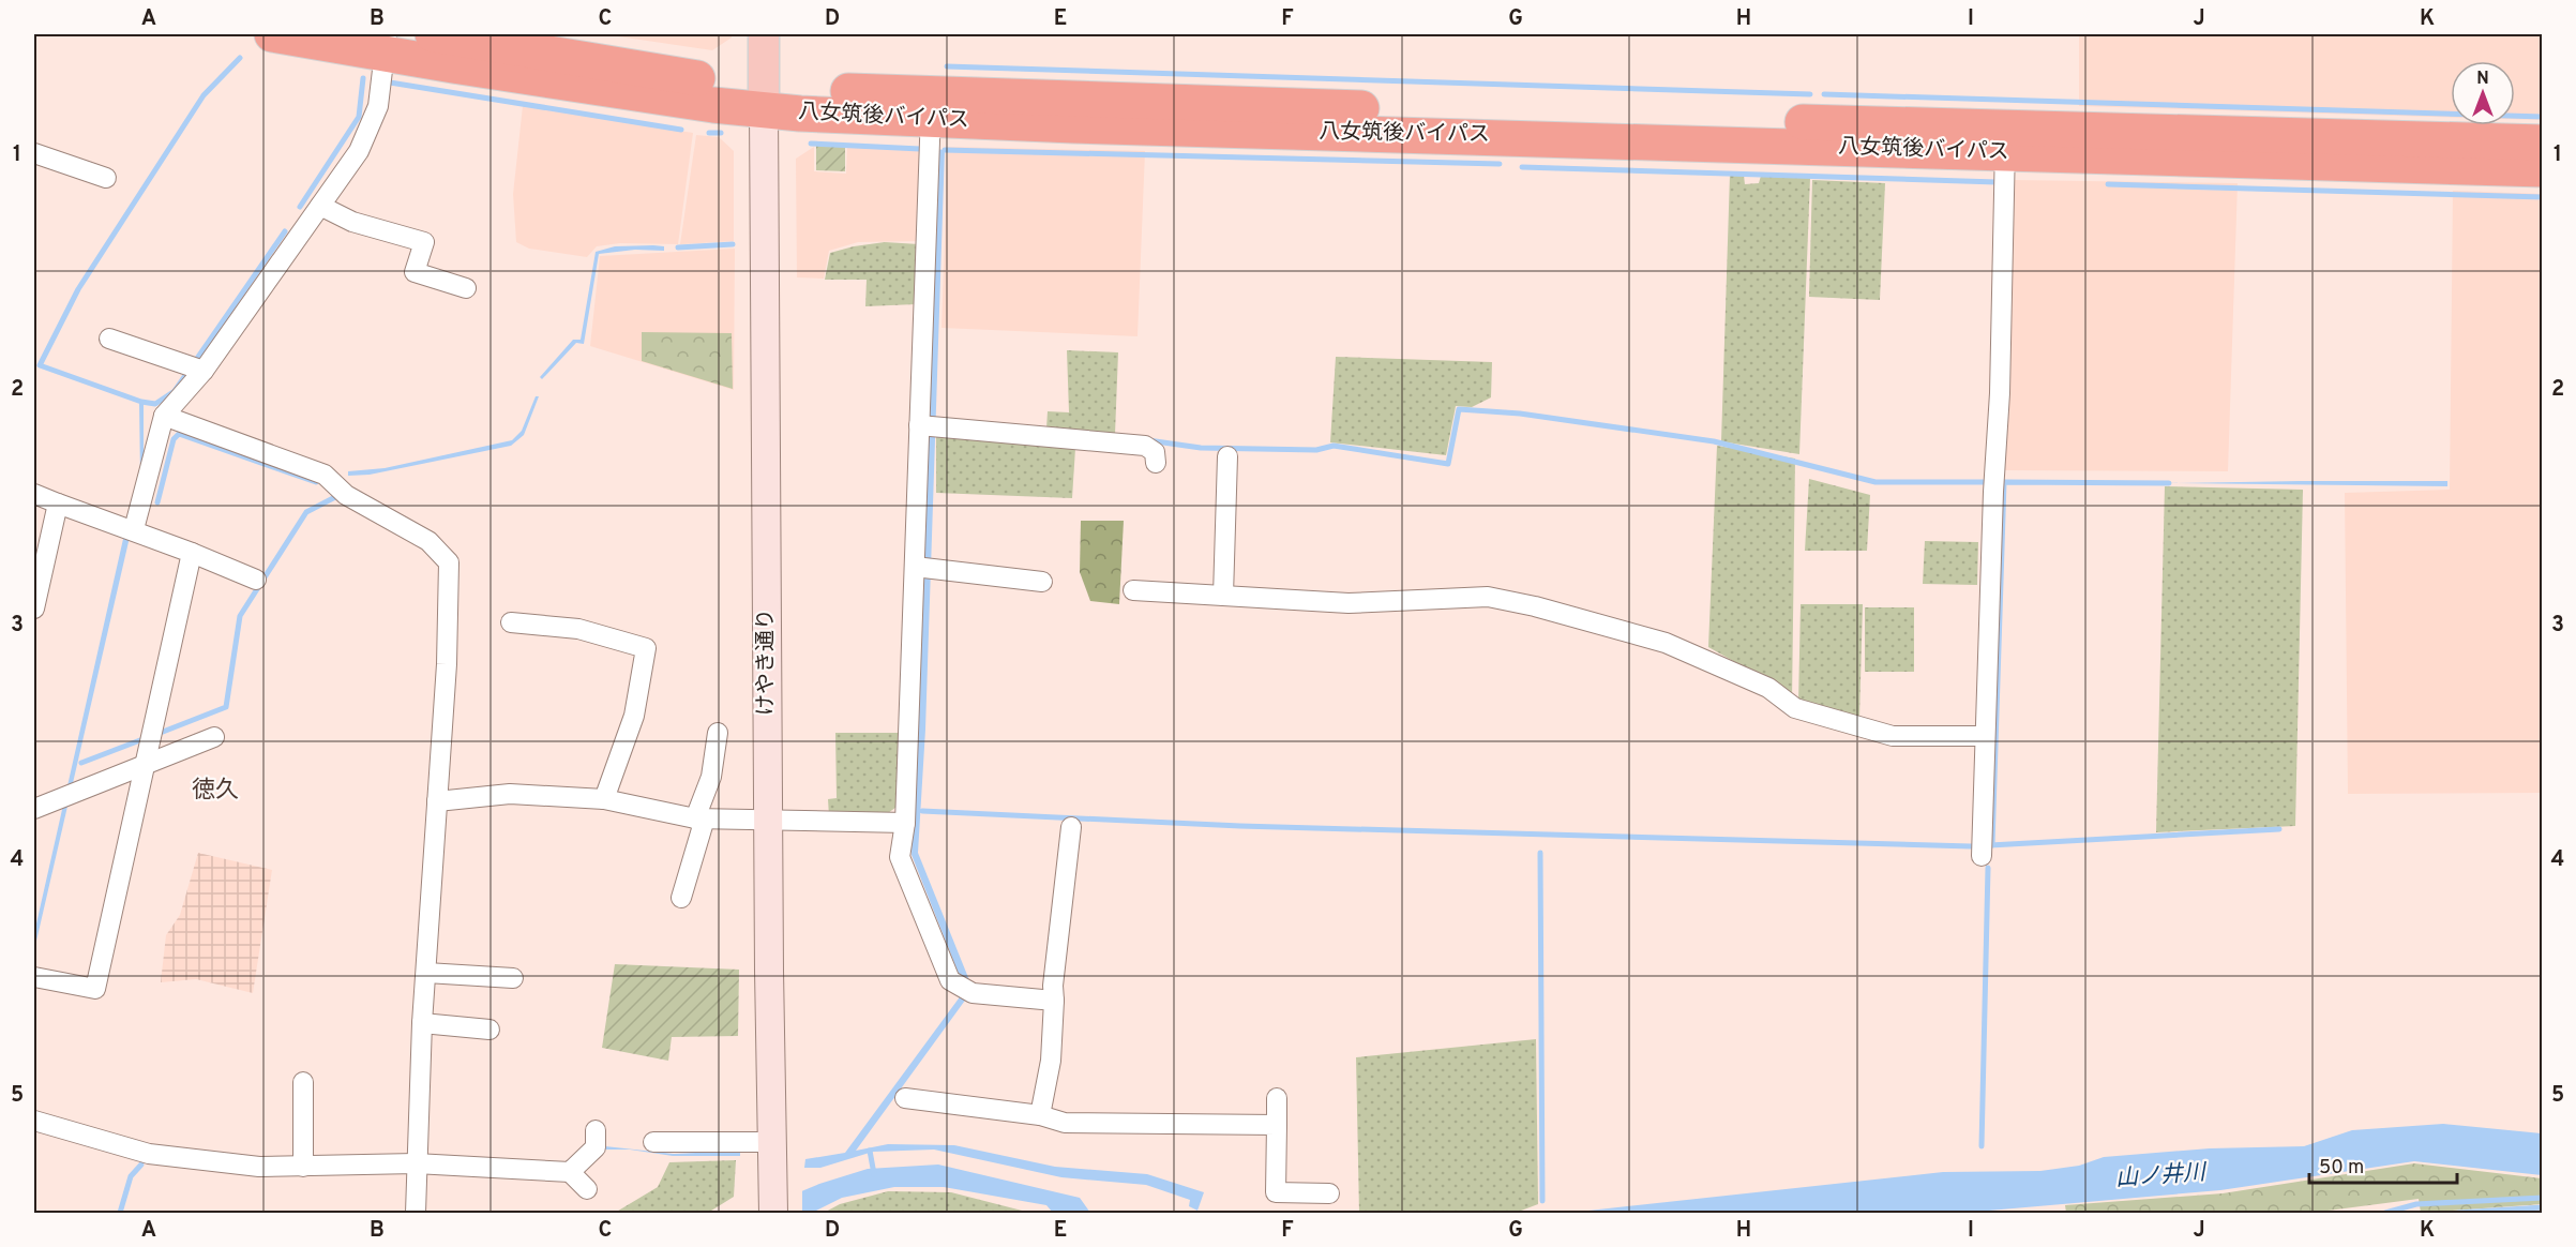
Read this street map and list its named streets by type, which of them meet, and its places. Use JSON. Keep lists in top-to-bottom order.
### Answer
{
  "streets": {
    "highway": ["八女筑後バイパス"],
    "street": ["けやき通り"]
  },
  "crossings": [
    ["八女筑後バイパス", "けやき通り"]
  ],
  "districts": ["徳久"],
  "water": ["山ノ井川"],
  "scale_bar": "50 m",
  "north": "top",
  "grid": {
    "columns": [
      "A",
      "B",
      "C",
      "D",
      "E",
      "F",
      "G",
      "H",
      "I",
      "J",
      "K"
    ],
    "rows": [
      "1",
      "2",
      "3",
      "4",
      "5"
    ]
  }
}
